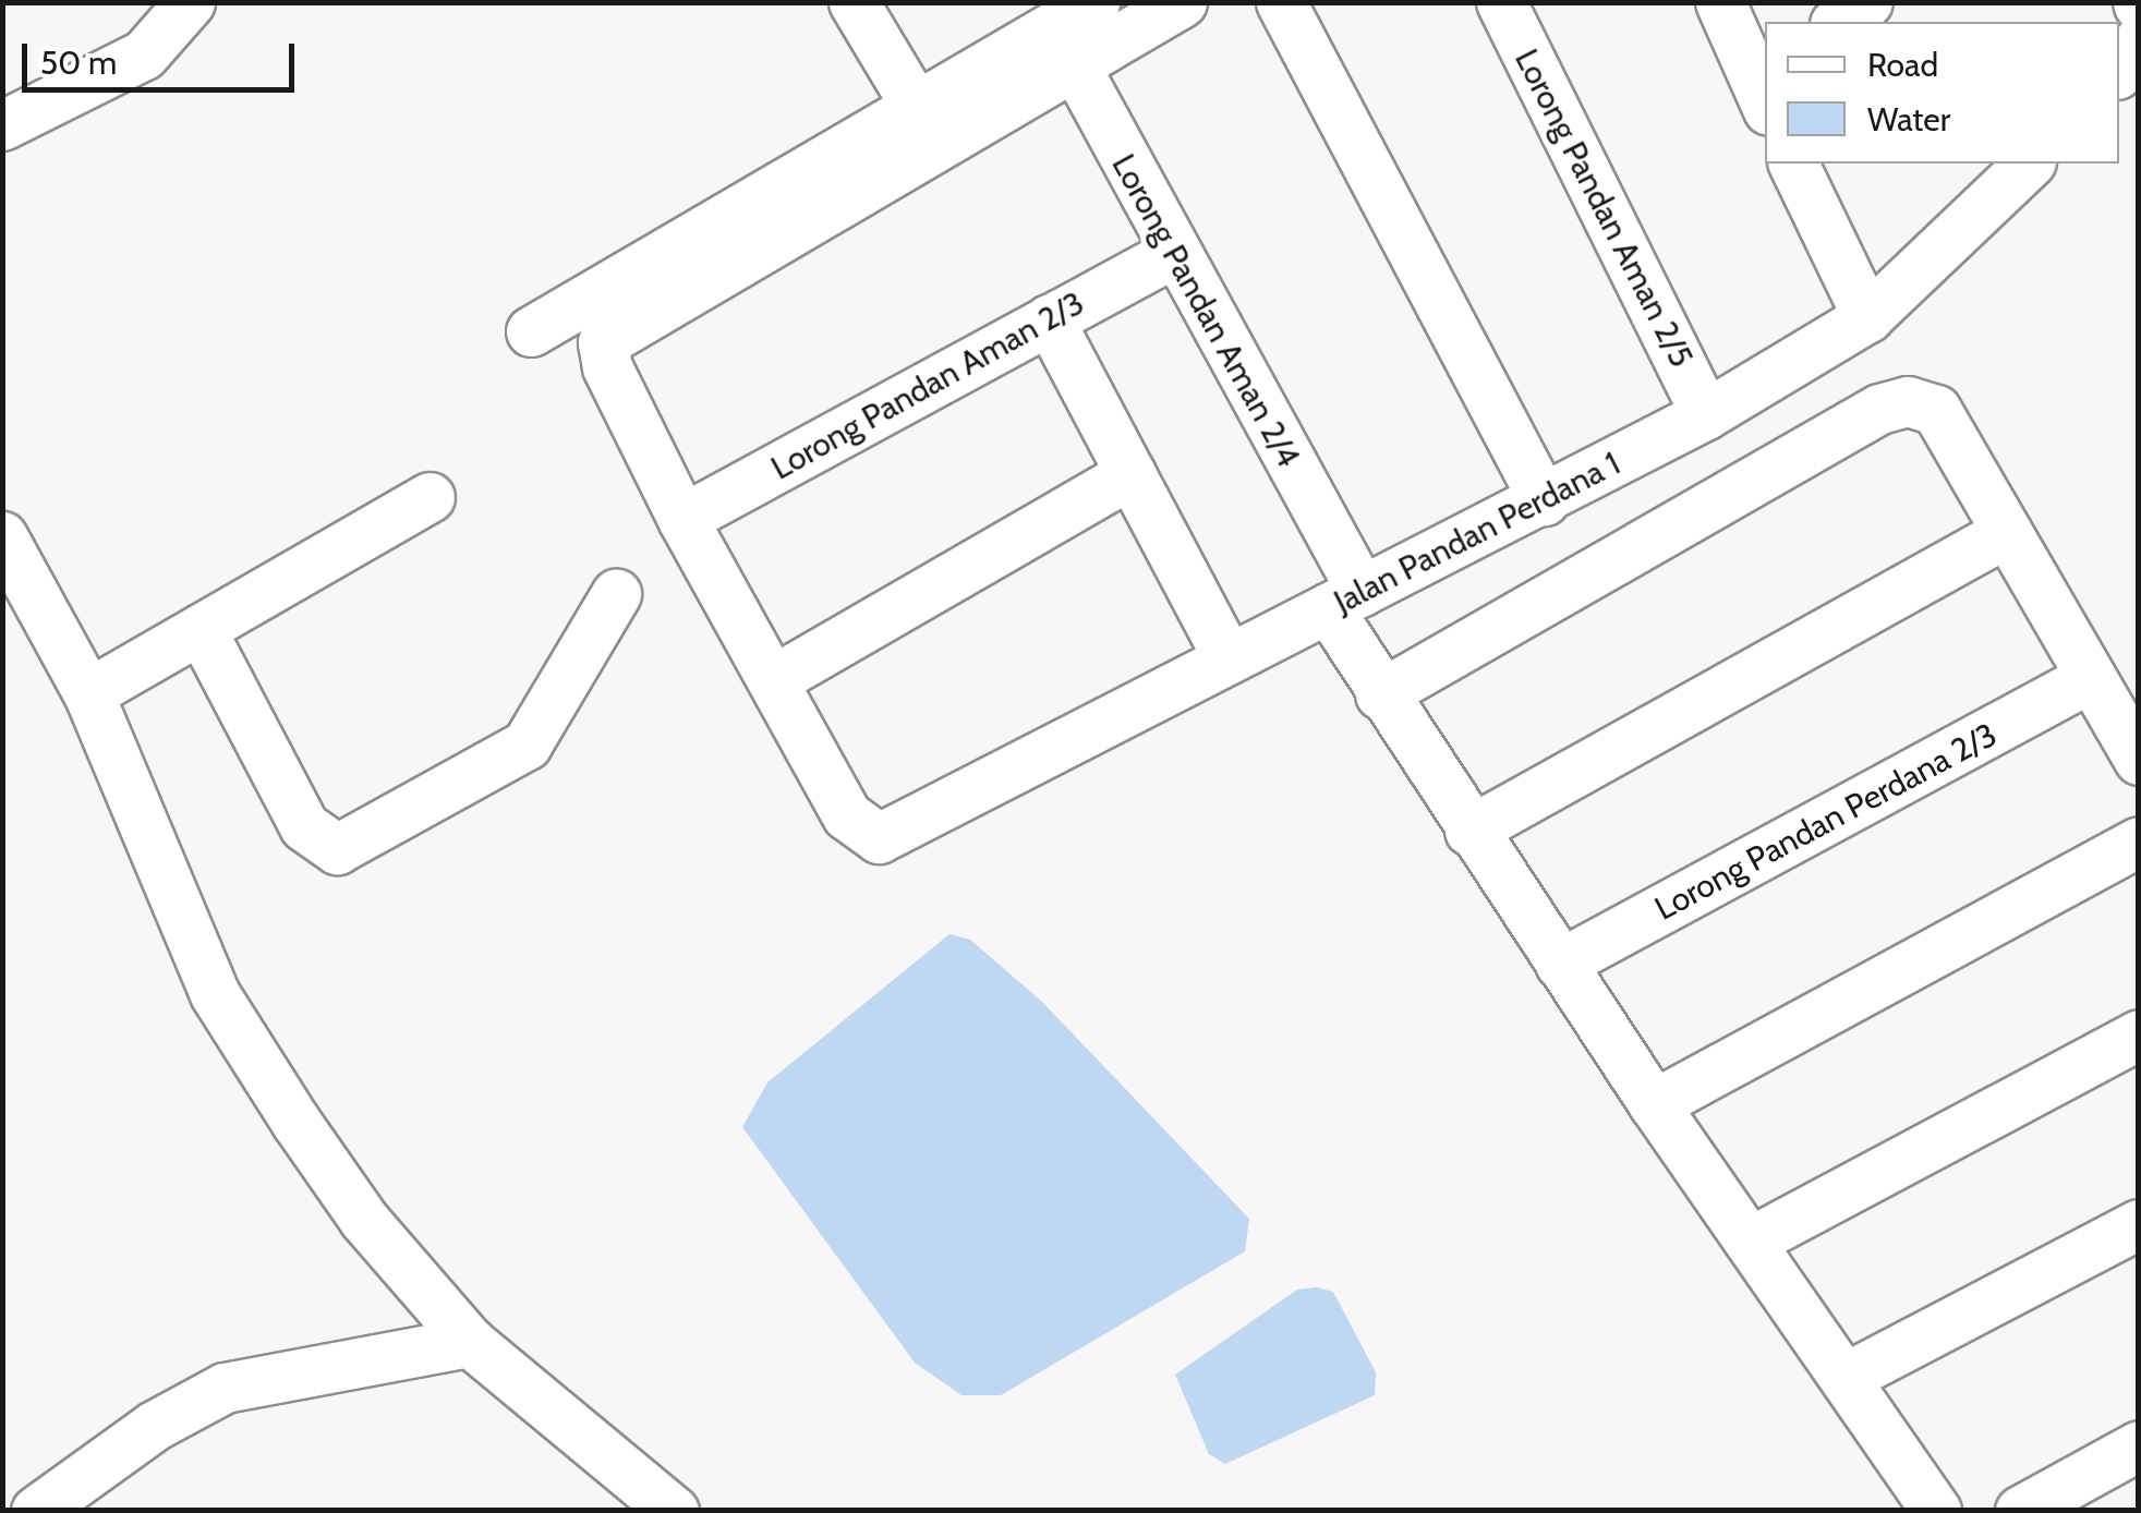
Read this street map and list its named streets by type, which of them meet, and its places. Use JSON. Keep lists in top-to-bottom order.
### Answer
{
  "streets": {
    "street": [
      "Lorong Pandan Aman 2/5",
      "Lorong Pandan Aman 2/4",
      "Lorong Pandan Aman 2/3",
      "Jalan Pandan Perdana 1",
      "Lorong Pandan Perdana 2/3"
    ]
  },
  "crossings": [
    ["Lorong Pandan Aman 2/5", "Jalan Pandan Perdana 1"],
    ["Lorong Pandan Aman 2/4", "Lorong Pandan Aman 2/3"],
    ["Lorong Pandan Aman 2/4", "Jalan Pandan Perdana 1"],
    ["Lorong Pandan Aman 2/4", "Lorong Pandan Perdana 2/3"]
  ],
  "legend": ["Road", "Water"],
  "scale_bar": "50 m"
}
